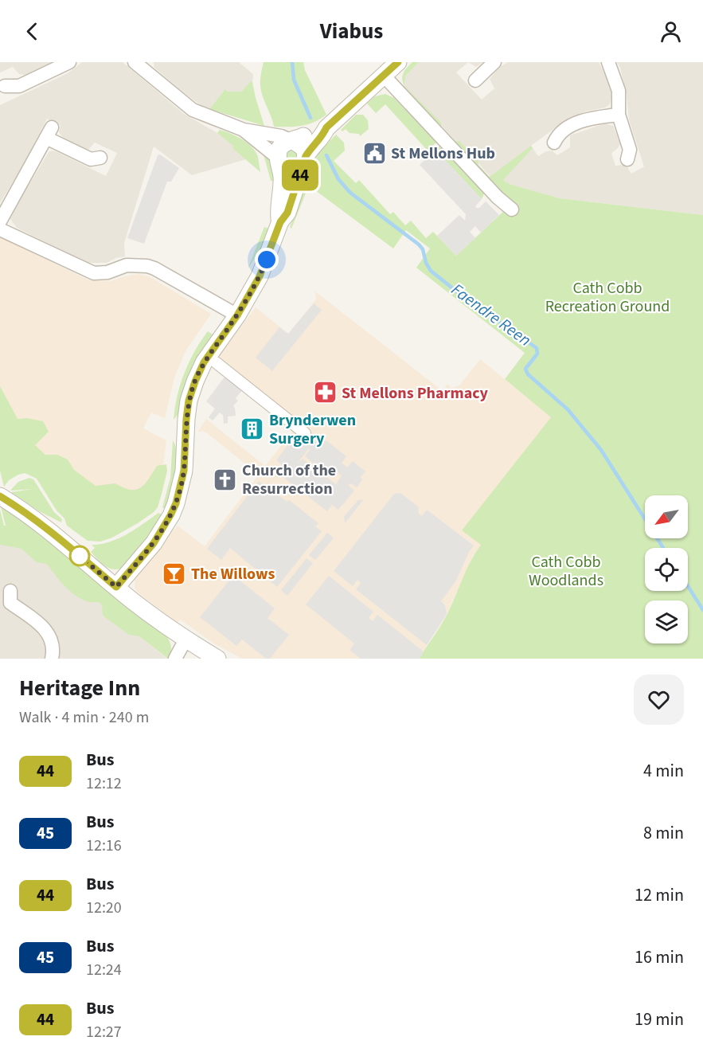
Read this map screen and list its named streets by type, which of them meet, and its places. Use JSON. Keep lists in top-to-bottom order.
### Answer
{
  "water": ["Faendre Reen"],
  "parks": ["Cath Cobb Recreation Ground", "Cath Cobb Woodlands"],
  "places": {
    "public building": ["St Mellons Hub"],
    "pharmacy": ["St Mellons Pharmacy"],
    "building": ["Brynderwen Surgery"],
    "church": ["Church of the Resurrection"],
    "bar": ["The Willows"]
  },
  "lines": ["bus line 44"],
  "north": "bottom left",
  "page": {
    "header": "Viabus",
    "on_map": "44",
    "heading": ["Heritage Inn", "Walk · 4 min · 240 m"],
    "list": [
      {
        "mark": "44",
        "name": "Bus",
        "note": "12:12",
        "value": "4 min"
      },
      {
        "mark": "45",
        "name": "Bus",
        "note": "12:16",
        "value": "8 min"
      },
      {
        "mark": "44",
        "name": "Bus",
        "note": "12:20",
        "value": "12 min"
      },
      {
        "mark": "45",
        "name": "Bus",
        "note": "12:24",
        "value": "16 min"
      },
      {
        "mark": "44",
        "name": "Bus",
        "note": "12:27",
        "value": "19 min"
      }
    ]
  }
}
